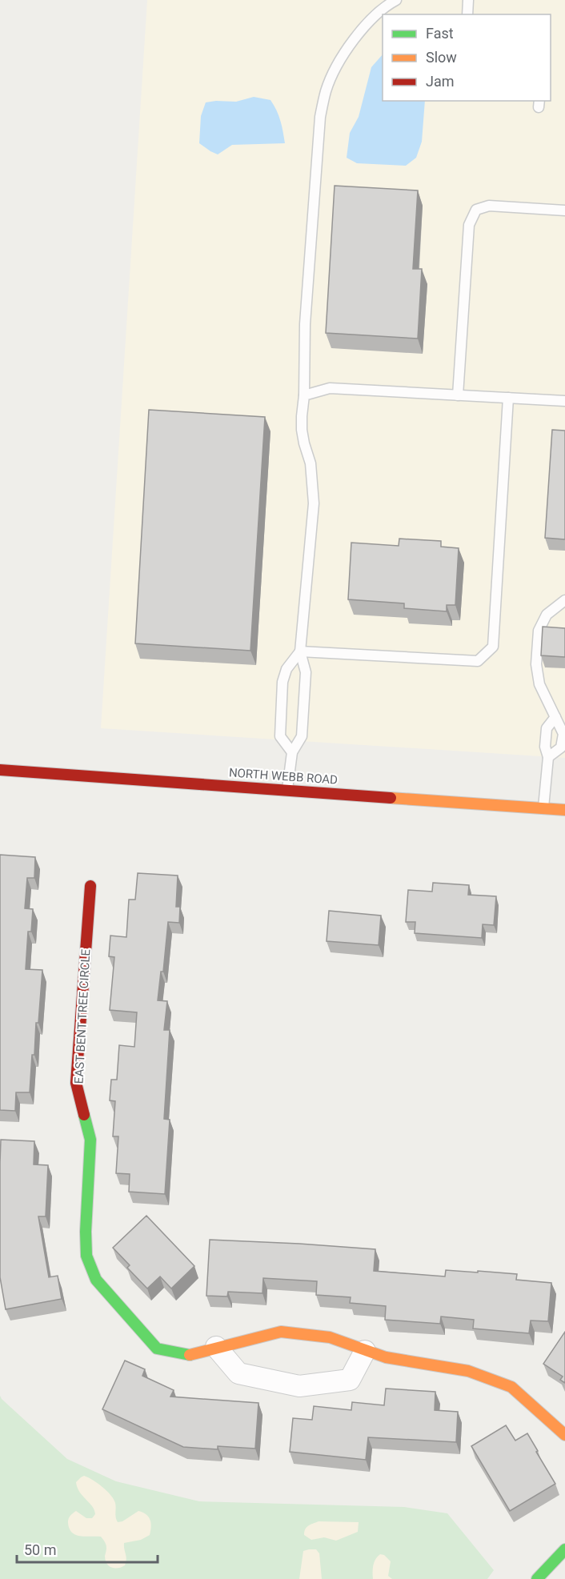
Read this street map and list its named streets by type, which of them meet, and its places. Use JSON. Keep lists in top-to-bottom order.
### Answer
{
  "streets": {
    "street": ["NORTH WEBB ROAD", "EAST BENT TREE CIRCLE"]
  },
  "legend": ["Fast", "Slow", "Jam"],
  "scale_bar": "50 m"
}
